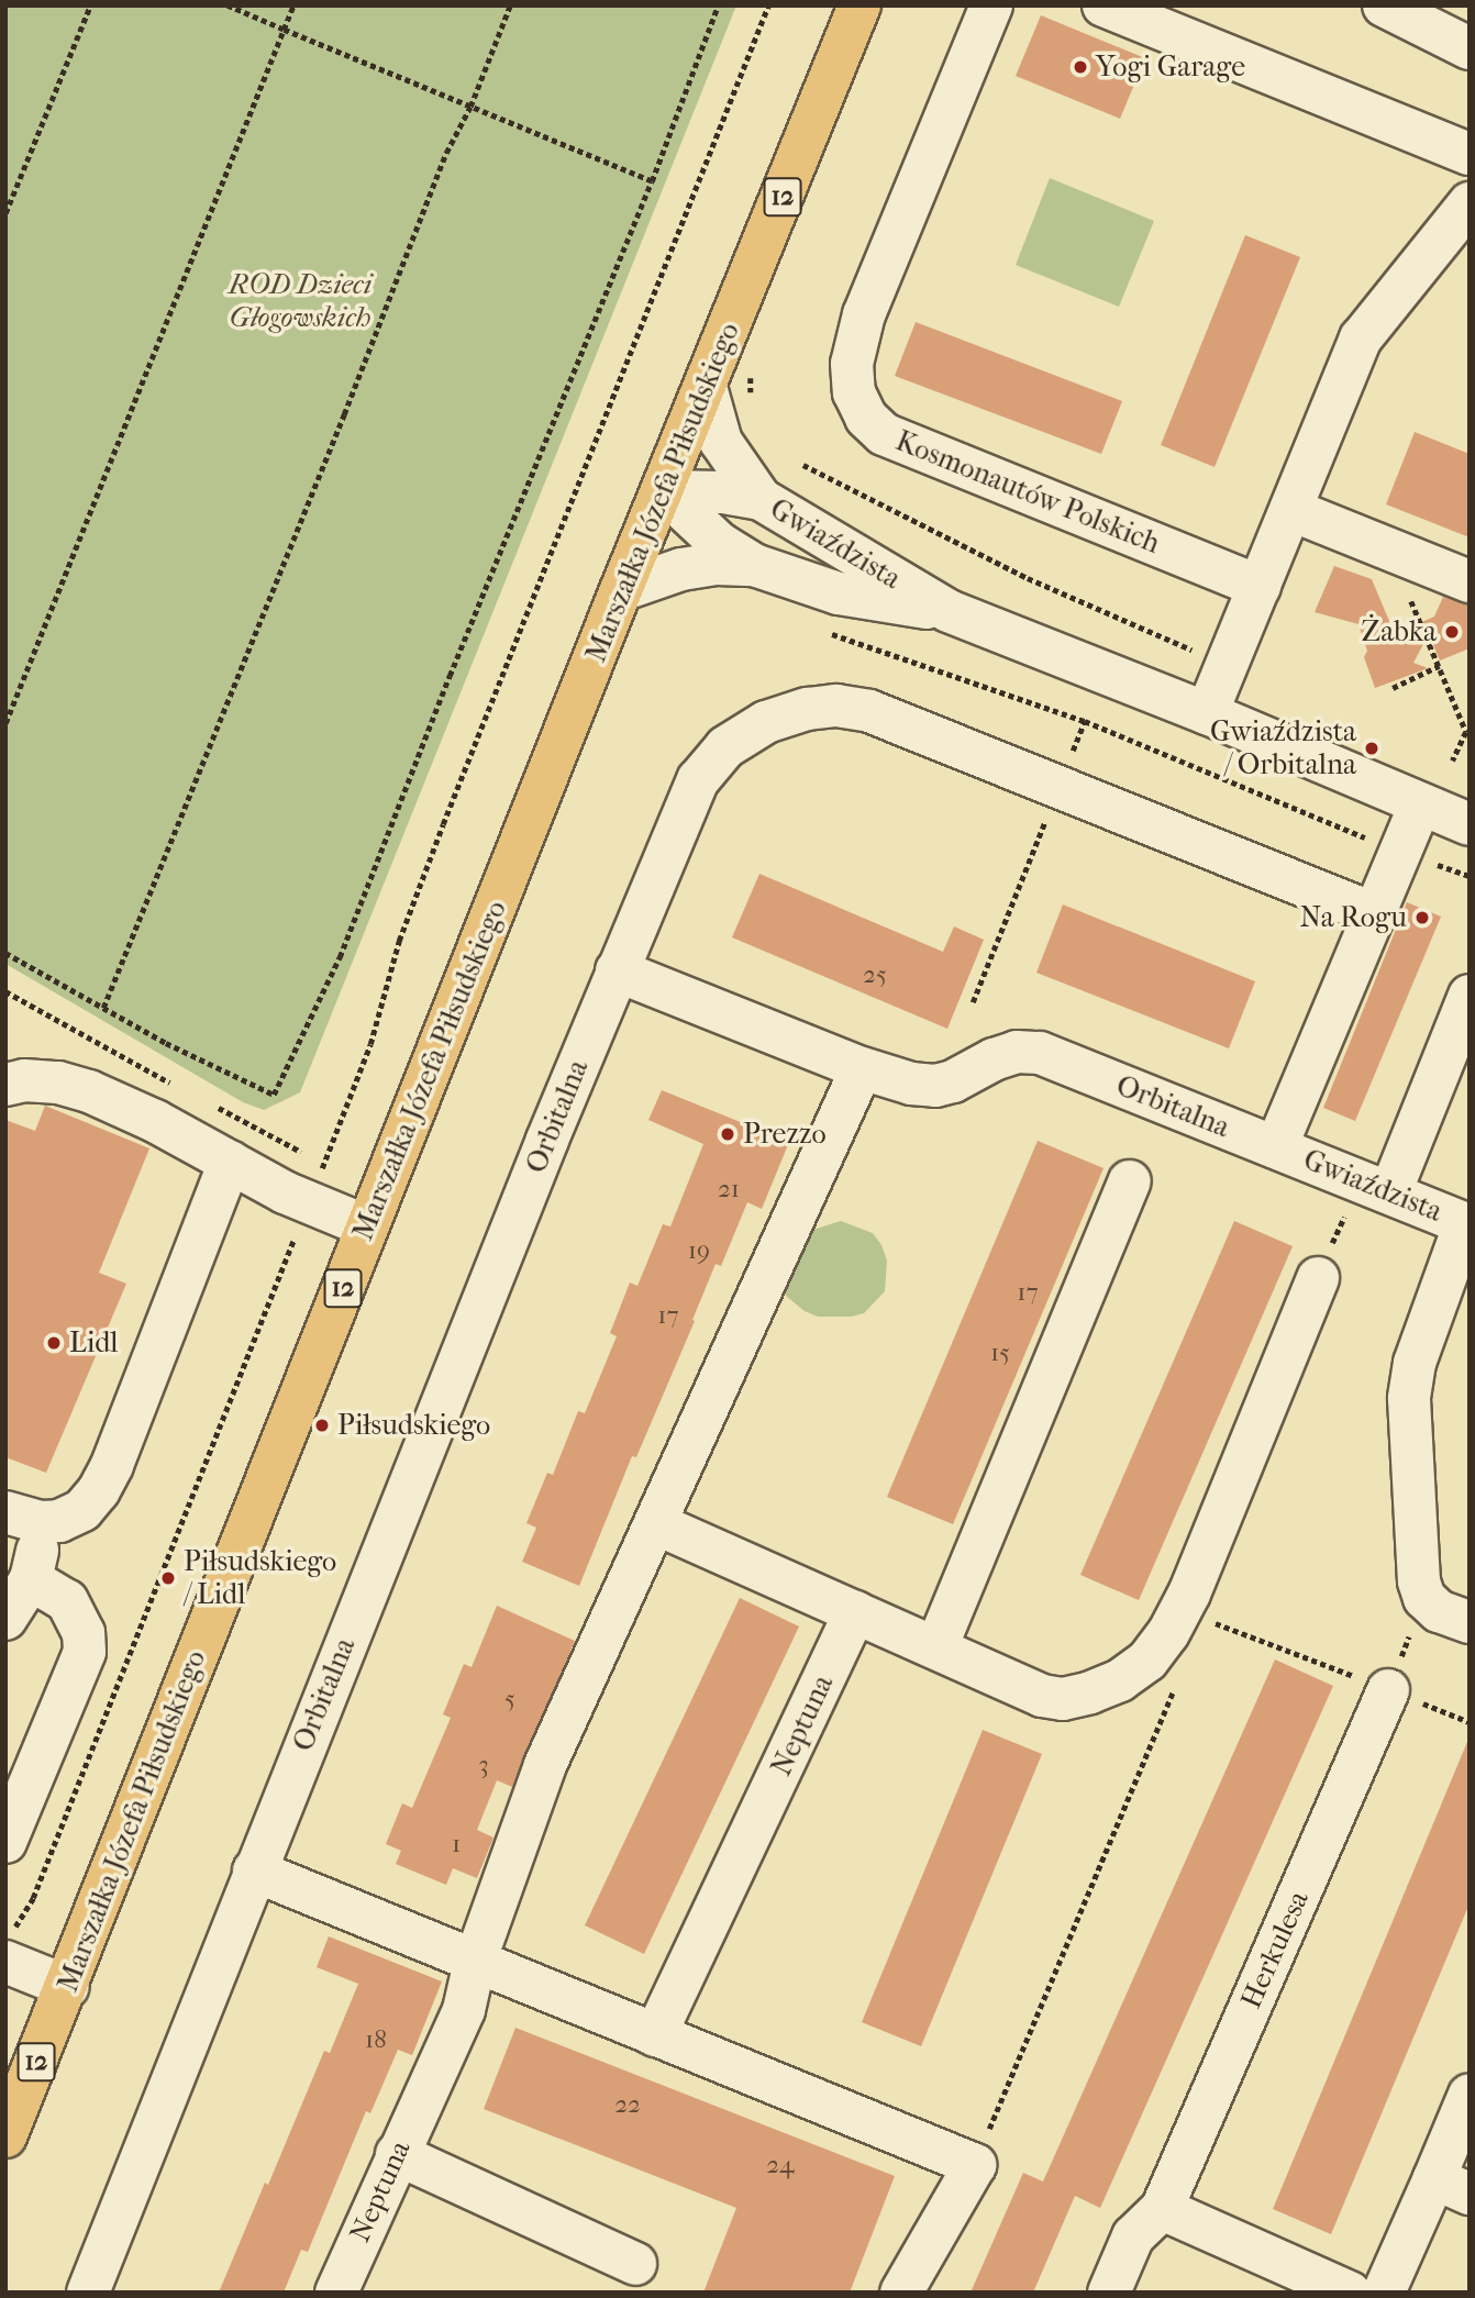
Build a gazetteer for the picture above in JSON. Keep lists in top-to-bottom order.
{
  "streets": {
    "main road": ["12", "Marszałka Józefa Piłsudskiego"],
    "street": [
      "Kosmonautów Polskich",
      "Gwiaździsta",
      "Orbitalna",
      "Neptuna",
      "Herkulesa"
    ]
  },
  "crossings": [
    ["Marszałka Józefa Piłsudskiego", "Gwiaździsta"],
    ["Gwiaździsta", "Orbitalna"],
    ["Orbitalna", "Neptuna"]
  ],
  "parks": ["ROD Dzieci Głogowskich"],
  "places": [
    "Yogi Garage",
    "Żabka",
    "Gwiaździsta / Orbitalna",
    "Na Rogu",
    "Prezzo",
    "Lidl",
    "Piłsudskiego",
    "Piłsudskiego / Lidl"
  ],
  "house_numbers": [
    "25",
    "21",
    "19",
    "17",
    "17",
    "15",
    "5",
    "3",
    "1",
    "18",
    "22",
    "24"
  ]
}
